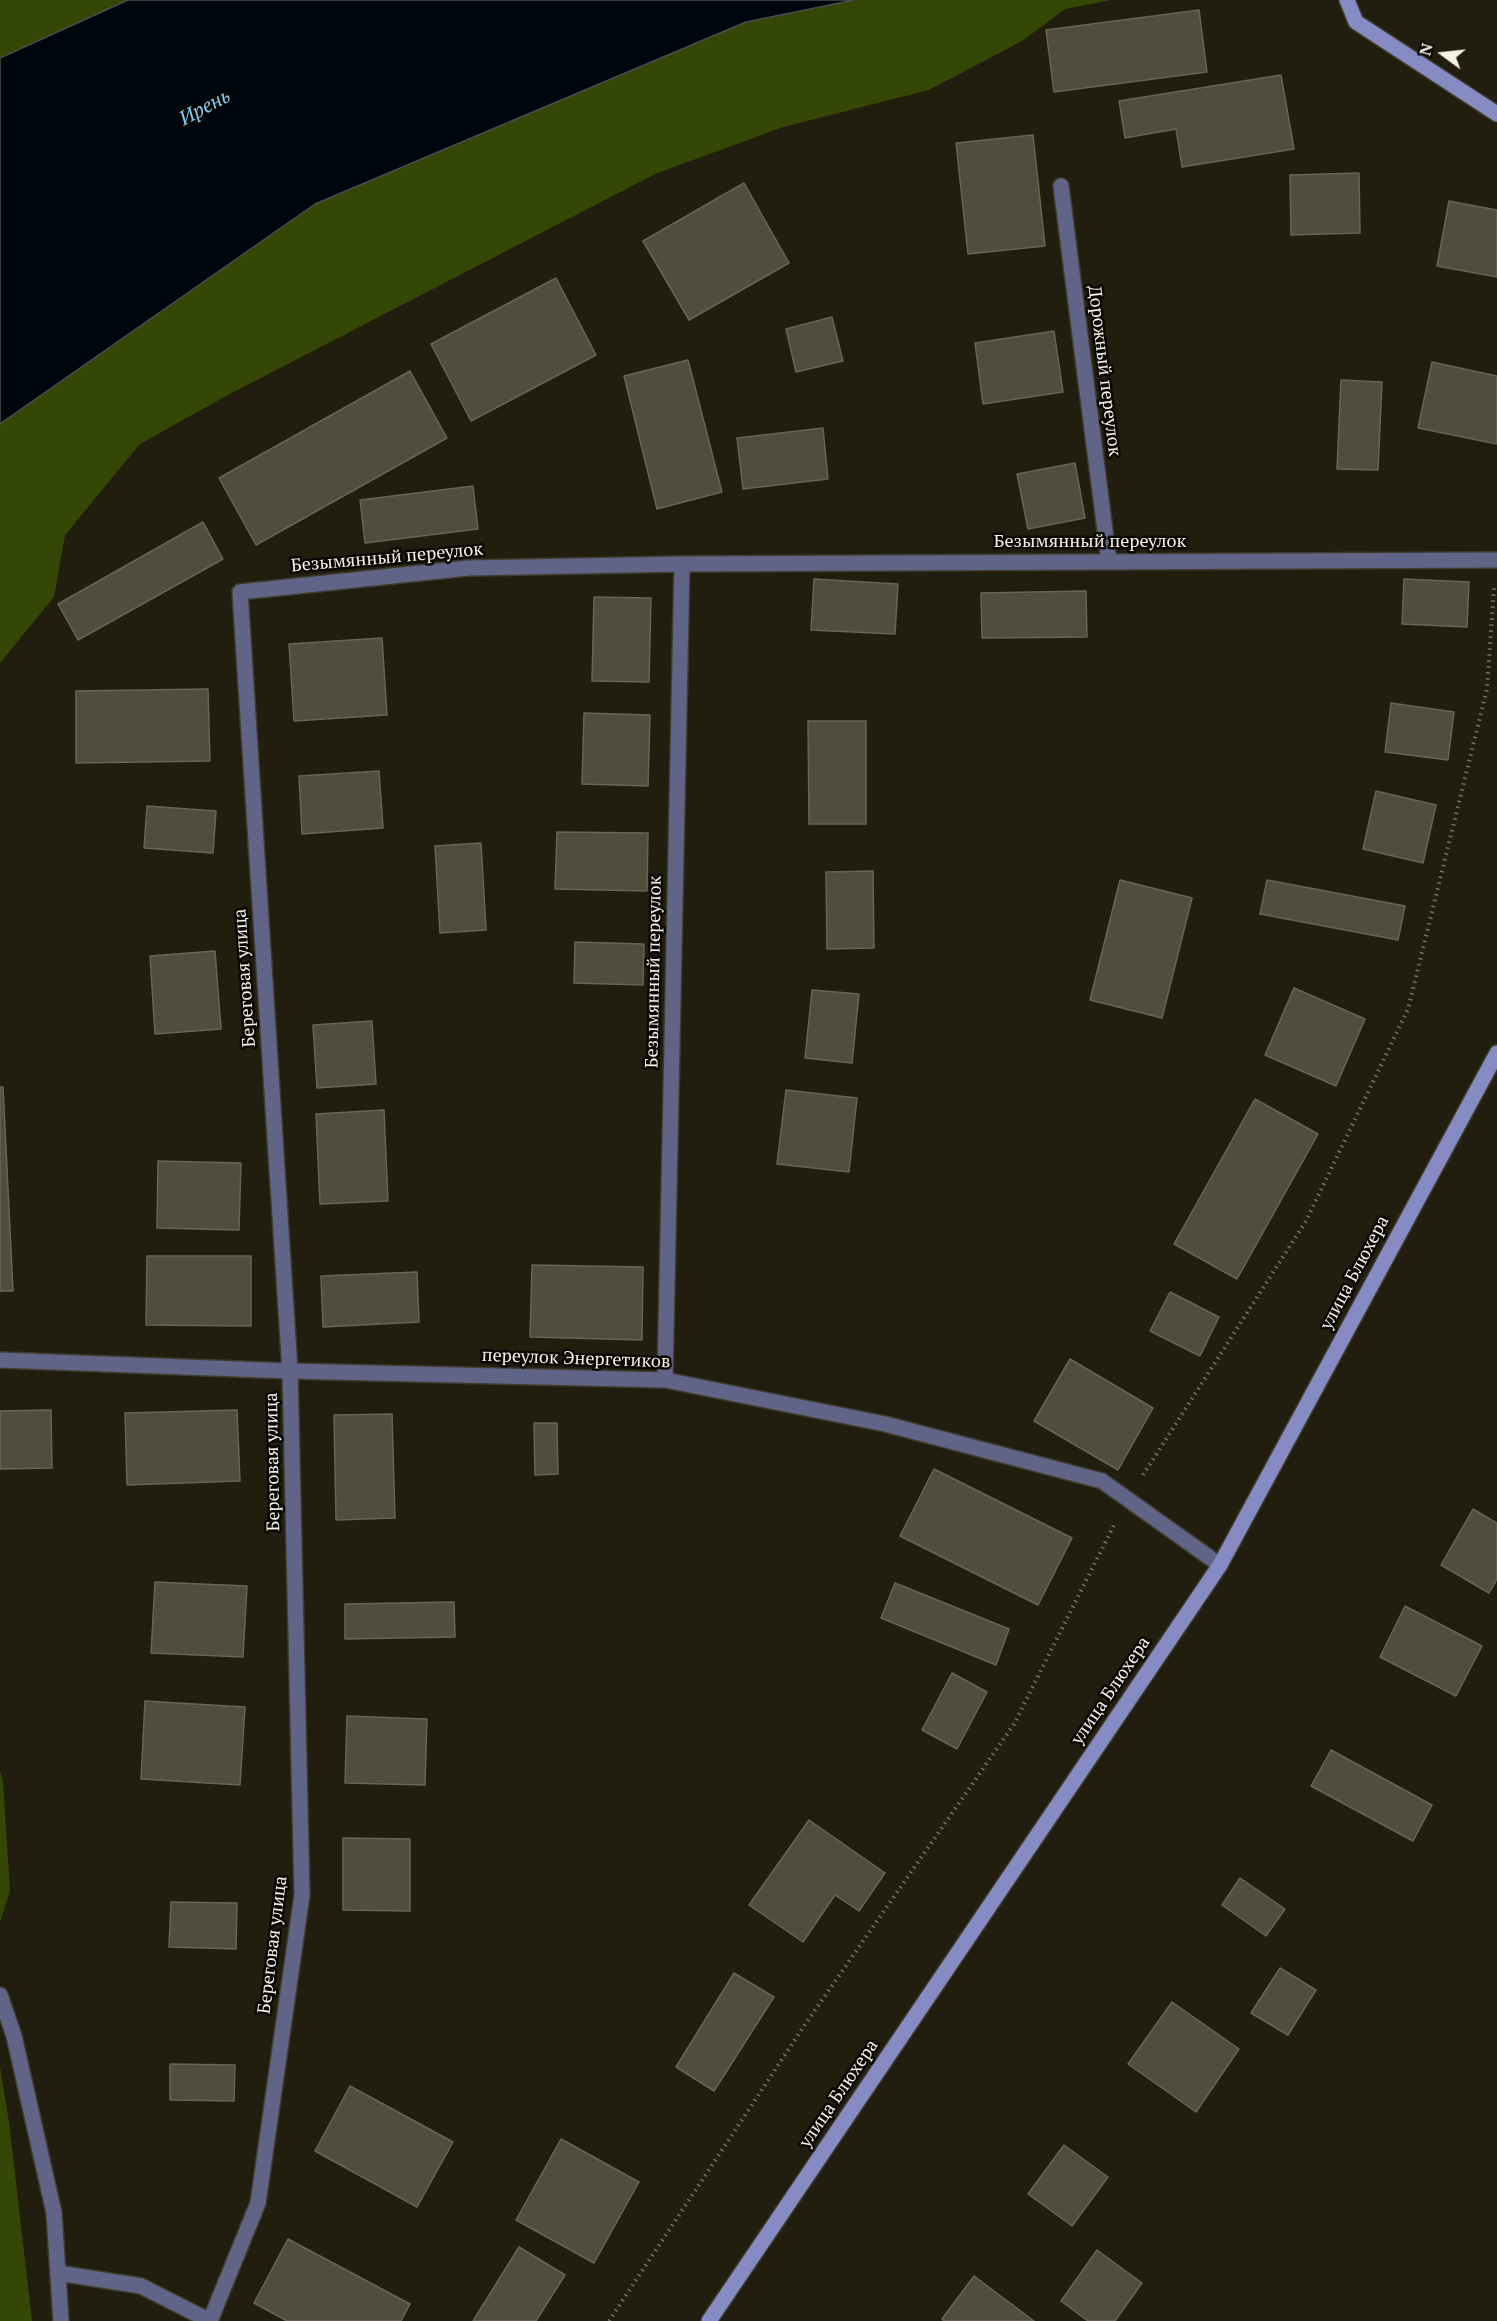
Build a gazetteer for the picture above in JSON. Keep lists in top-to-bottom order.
{
  "streets": {
    "street": [
      "Дорожный переулок",
      "Безымянный переулок",
      "Береговая улица",
      "улица Блюхера",
      "переулок Энергетиков"
    ]
  },
  "crossings": [
    ["Дорожный переулок", "Безымянный переулок"],
    ["Безымянный переулок", "Береговая улица"],
    ["Безымянный переулок", "переулок Энергетиков"],
    ["Береговая улица", "переулок Энергетиков"],
    ["улица Блюхера", "переулок Энергетиков"]
  ],
  "water": ["Ирень"],
  "north": "left"
}
